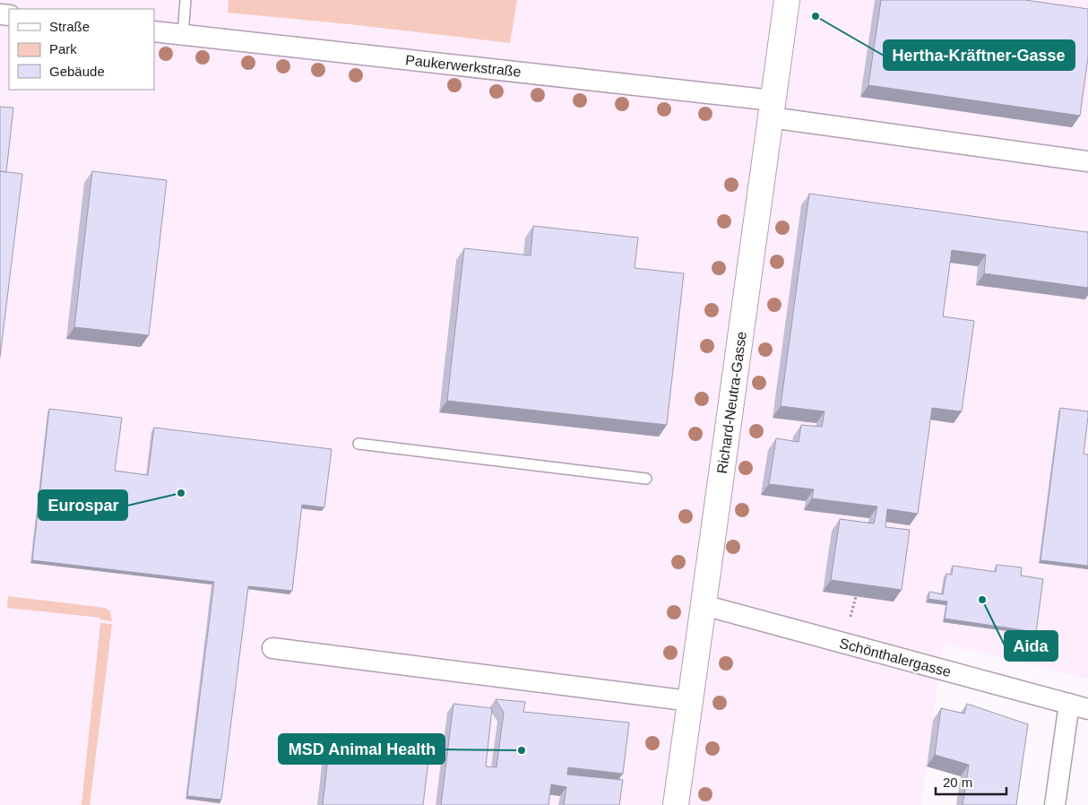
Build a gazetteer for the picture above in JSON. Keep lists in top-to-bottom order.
{
  "streets": {
    "street": ["Paukerwerkstraße", "Richard-Neutra-Gasse", "Schönthalergasse"]
  },
  "crossings": [
    ["Paukerwerkstraße", "Richard-Neutra-Gasse"],
    ["Richard-Neutra-Gasse", "Schönthalergasse"]
  ],
  "places": [
    "Hertha-Kräftner-Gasse",
    "Eurospar",
    "Aida",
    "MSD Animal Health"
  ],
  "legend": ["Straße", "Park", "Gebäude"],
  "scale_bar": "20 m"
}
